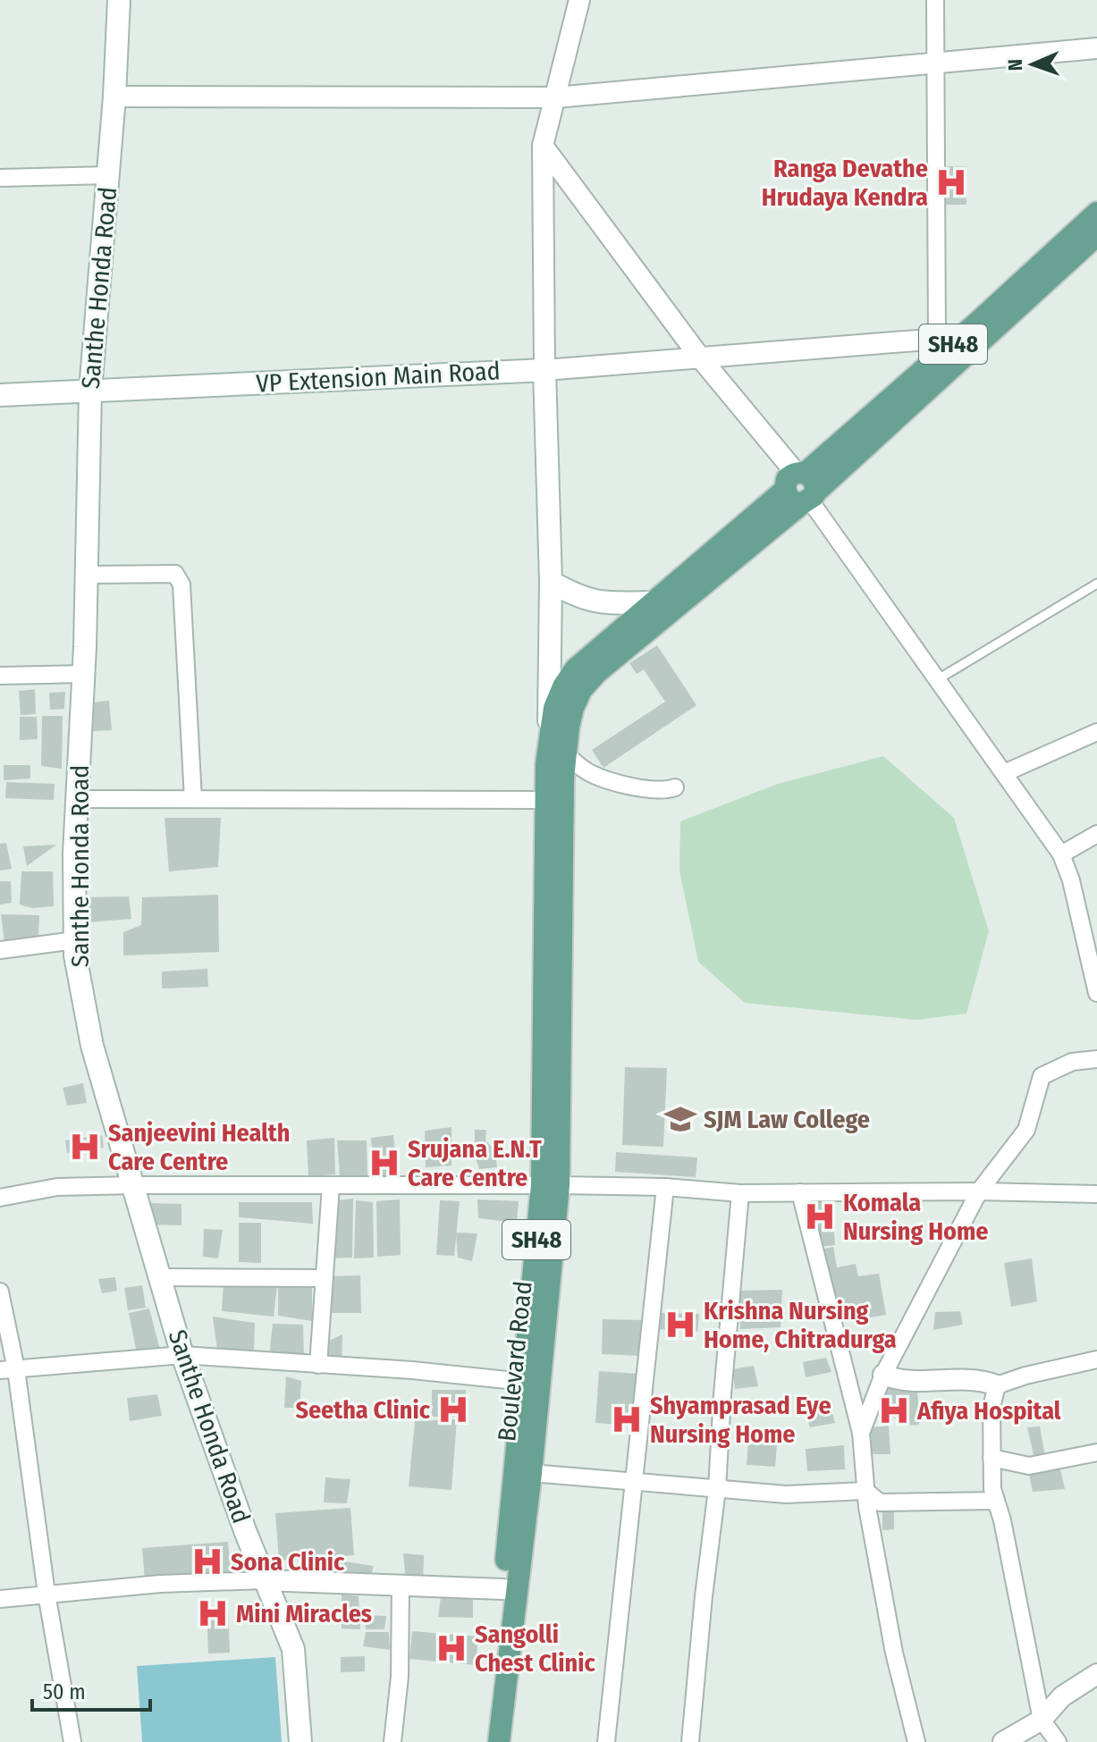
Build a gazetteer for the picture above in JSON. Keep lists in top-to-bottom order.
{
  "streets": {
    "main road": [
      "Santhe Honda Road",
      "SH48",
      "VP Extension Main Road",
      "Boulevard Road"
    ]
  },
  "crossings": [
    ["Santhe Honda Road", "VP Extension Main Road"],
    ["SH48", "Boulevard Road"]
  ],
  "places": {
    "hospital": [
      "Ranga Devathe Hrudaya Kendra",
      "Sanjeevini Health Care Centre",
      "Srujana E.N.T Care Centre",
      "Komala Nursing Home",
      "Krishna Nursing Home, Chitradurga",
      "Seetha Clinic",
      "Afiya Hospital",
      "Shyamprasad Eye Nursing Home",
      "Sona Clinic",
      "Mini Miracles",
      "Sangolli Chest Clinic"
    ],
    "school or university": ["SJM Law College"]
  },
  "scale_bar": "50 m",
  "north": "left"
}
